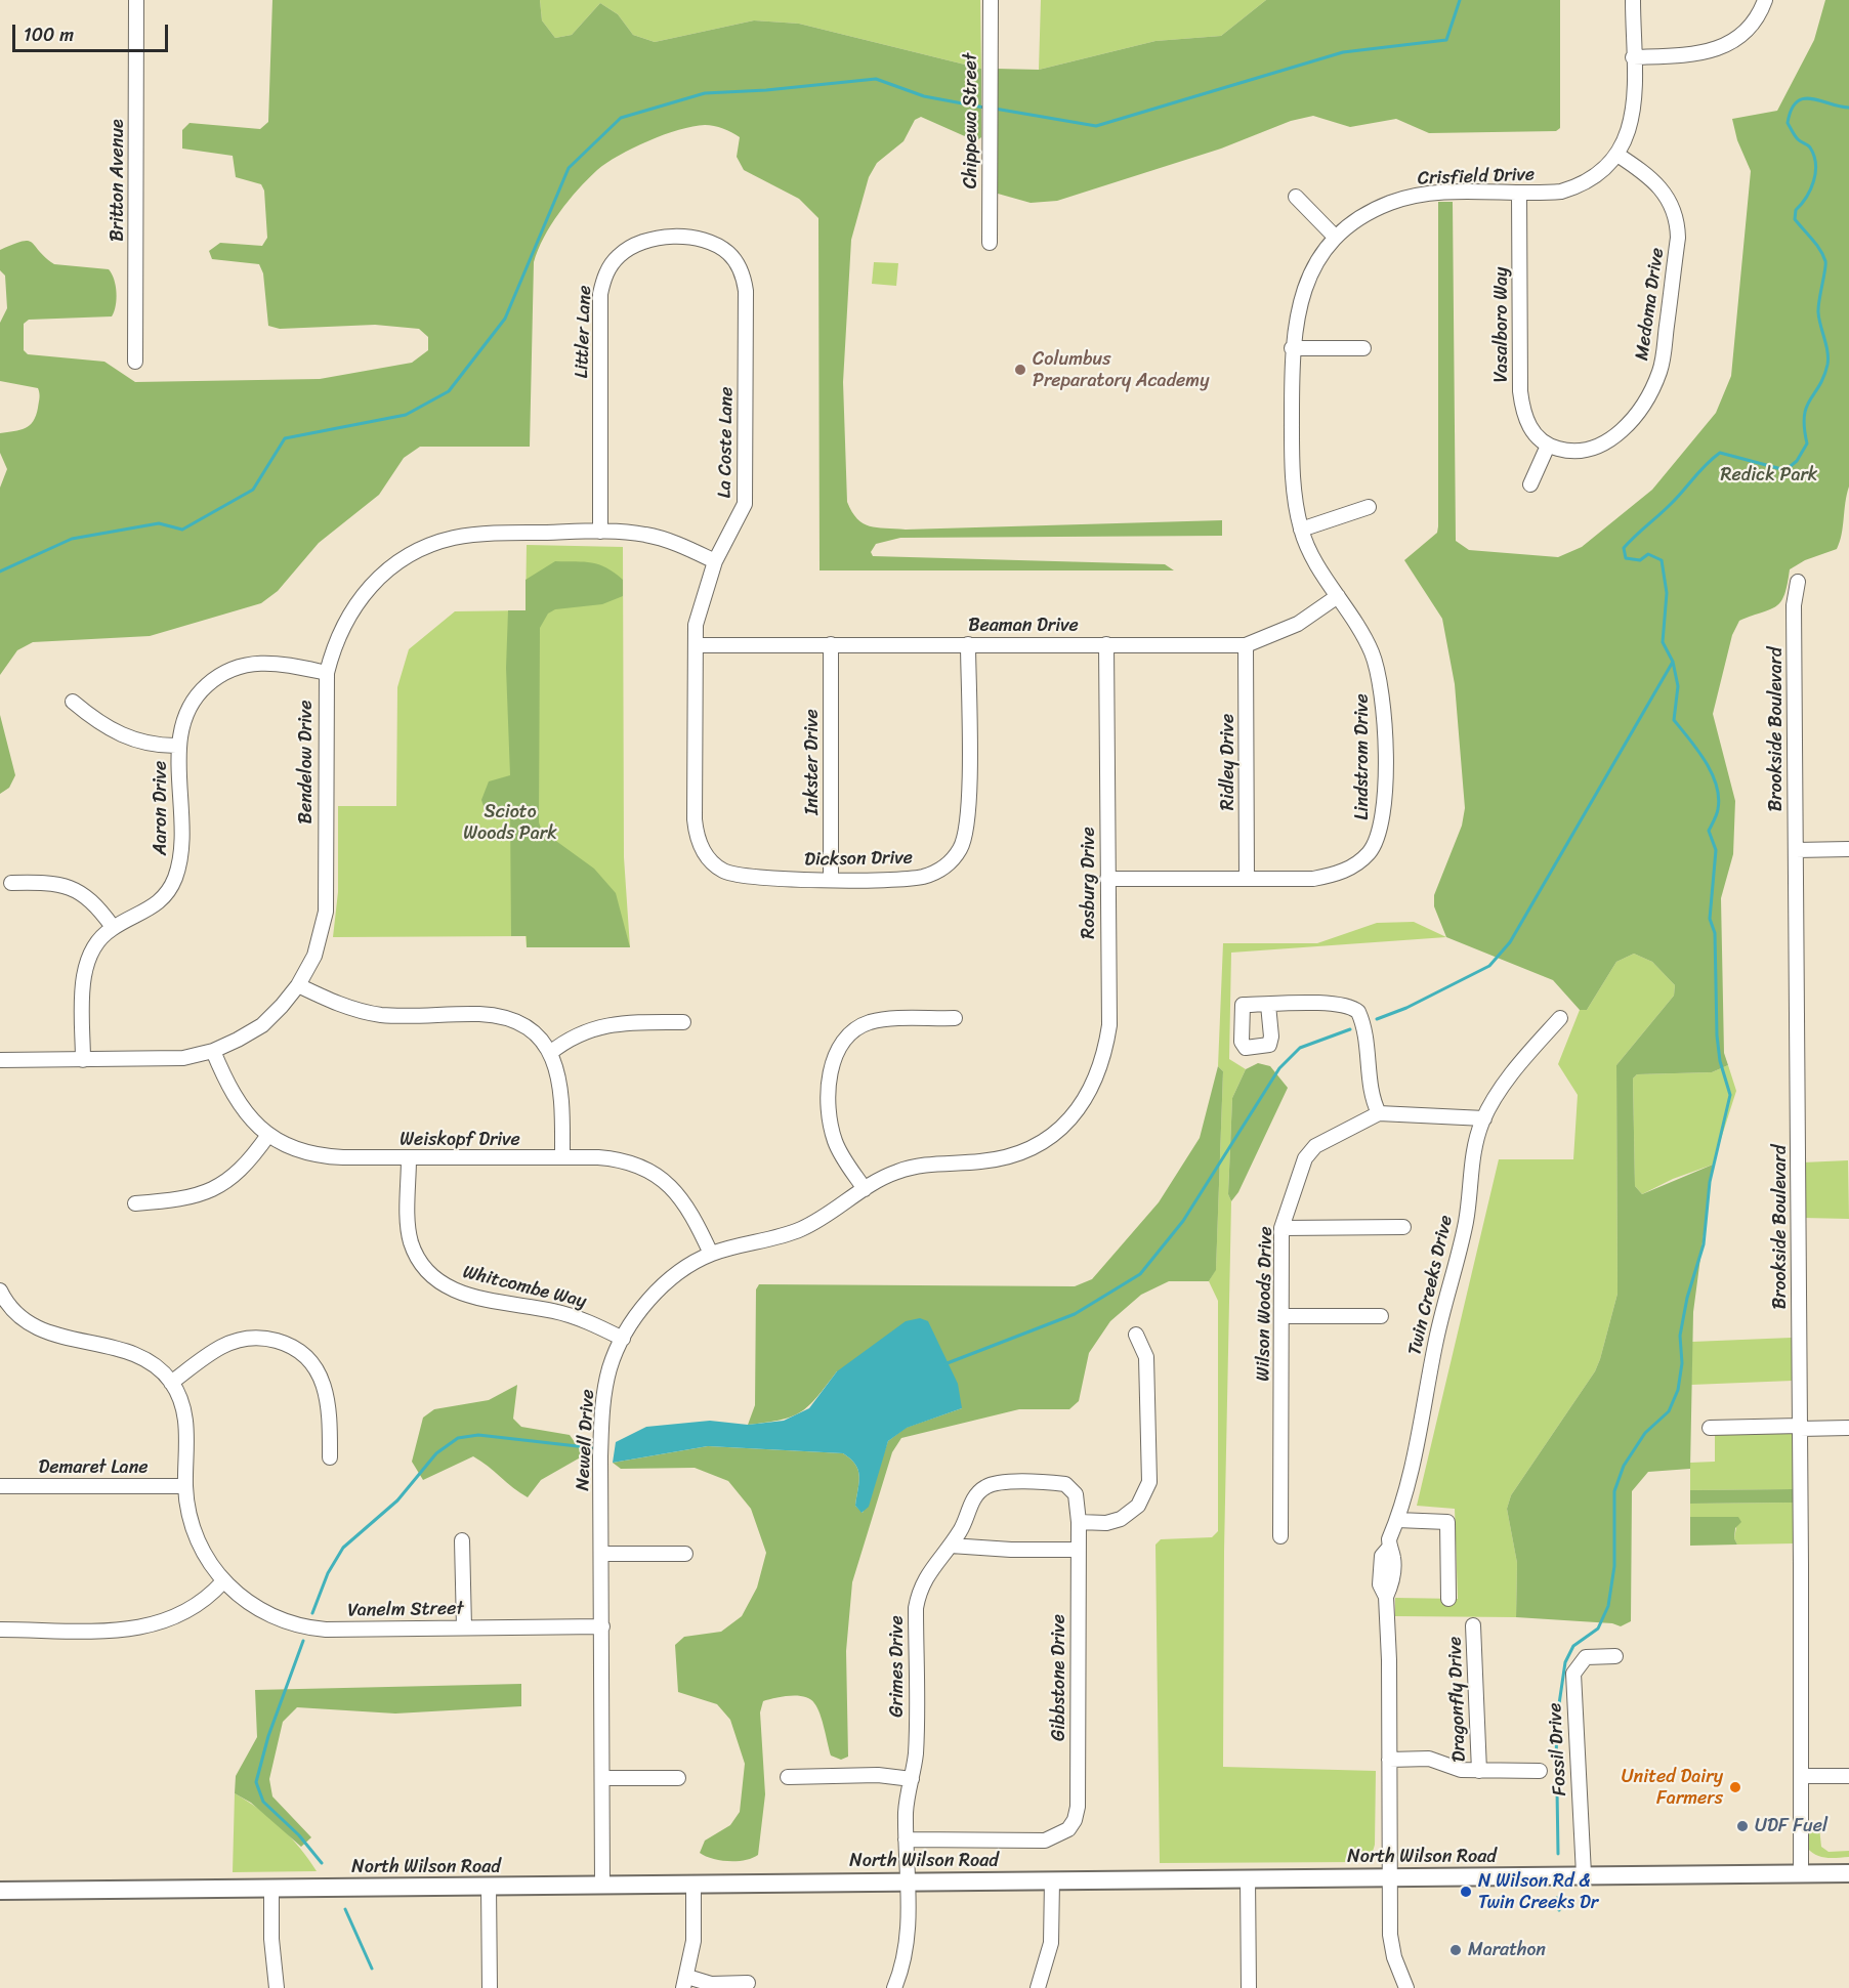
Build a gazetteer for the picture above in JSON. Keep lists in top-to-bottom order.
{
  "streets": {
    "main road": ["North Wilson Road"],
    "street": [
      "Chippewa Street",
      "Crisfield Drive",
      "Britton Avenue",
      "Medoma Drive",
      "Vasalboro Way",
      "Littler Lane",
      "La Coste Lane",
      "Beaman Drive",
      "Brookside Boulevard",
      "Lindstrom Drive",
      "Bendelow Drive",
      "Inkster Drive",
      "Ridley Drive",
      "Aaron Drive",
      "Dickson Drive",
      "Rosburg Drive",
      "Weiskopf Drive",
      "Twin Creeks Drive",
      "Whitcombe Way",
      "Wilson Woods Drive",
      "Newell Drive",
      "Demaret Lane",
      "Vanelm Street",
      "Grimes Drive",
      "Gibbstone Drive",
      "Dragonfly Drive",
      "Fossil Drive"
    ]
  },
  "crossings": [
    ["Crisfield Drive", "Medoma Drive"],
    ["Crisfield Drive", "Vasalboro Way"],
    ["Crisfield Drive", "Lindstrom Drive"],
    ["Medoma Drive", "Vasalboro Way"],
    ["Littler Lane", "La Coste Lane"],
    ["Littler Lane", "Bendelow Drive"],
    ["La Coste Lane", "Beaman Drive"],
    ["La Coste Lane", "Bendelow Drive"],
    ["La Coste Lane", "Dickson Drive"],
    ["Beaman Drive", "Lindstrom Drive"],
    ["Beaman Drive", "Inkster Drive"],
    ["Beaman Drive", "Ridley Drive"],
    ["Beaman Drive", "Dickson Drive"],
    ["Beaman Drive", "Rosburg Drive"],
    ["Brookside Boulevard", "North Wilson Road"],
    ["Lindstrom Drive", "Ridley Drive"],
    ["Lindstrom Drive", "Rosburg Drive"],
    ["Bendelow Drive", "Aaron Drive"],
    ["Bendelow Drive", "Weiskopf Drive"],
    ["Inkster Drive", "Dickson Drive"],
    ["Rosburg Drive", "Newell Drive"],
    ["Weiskopf Drive", "Whitcombe Way"],
    ["Weiskopf Drive", "Newell Drive"],
    ["Twin Creeks Drive", "North Wilson Road"],
    ["Whitcombe Way", "Newell Drive"],
    ["Newell Drive", "Vanelm Street"],
    ["Newell Drive", "North Wilson Road"],
    ["Demaret Lane", "Vanelm Street"],
    ["Grimes Drive", "Gibbstone Drive"],
    ["Grimes Drive", "North Wilson Road"],
    ["Fossil Drive", "North Wilson Road"]
  ],
  "parks": ["Redick Park", "Scioto Woods Park"],
  "places": [
    "Columbus Preparatory Academy",
    "United Dairy Farmers",
    "UDF Fuel",
    "N Wilson Rd & Twin Creeks Dr",
    "Marathon"
  ],
  "scale_bar": "100 m"
}
